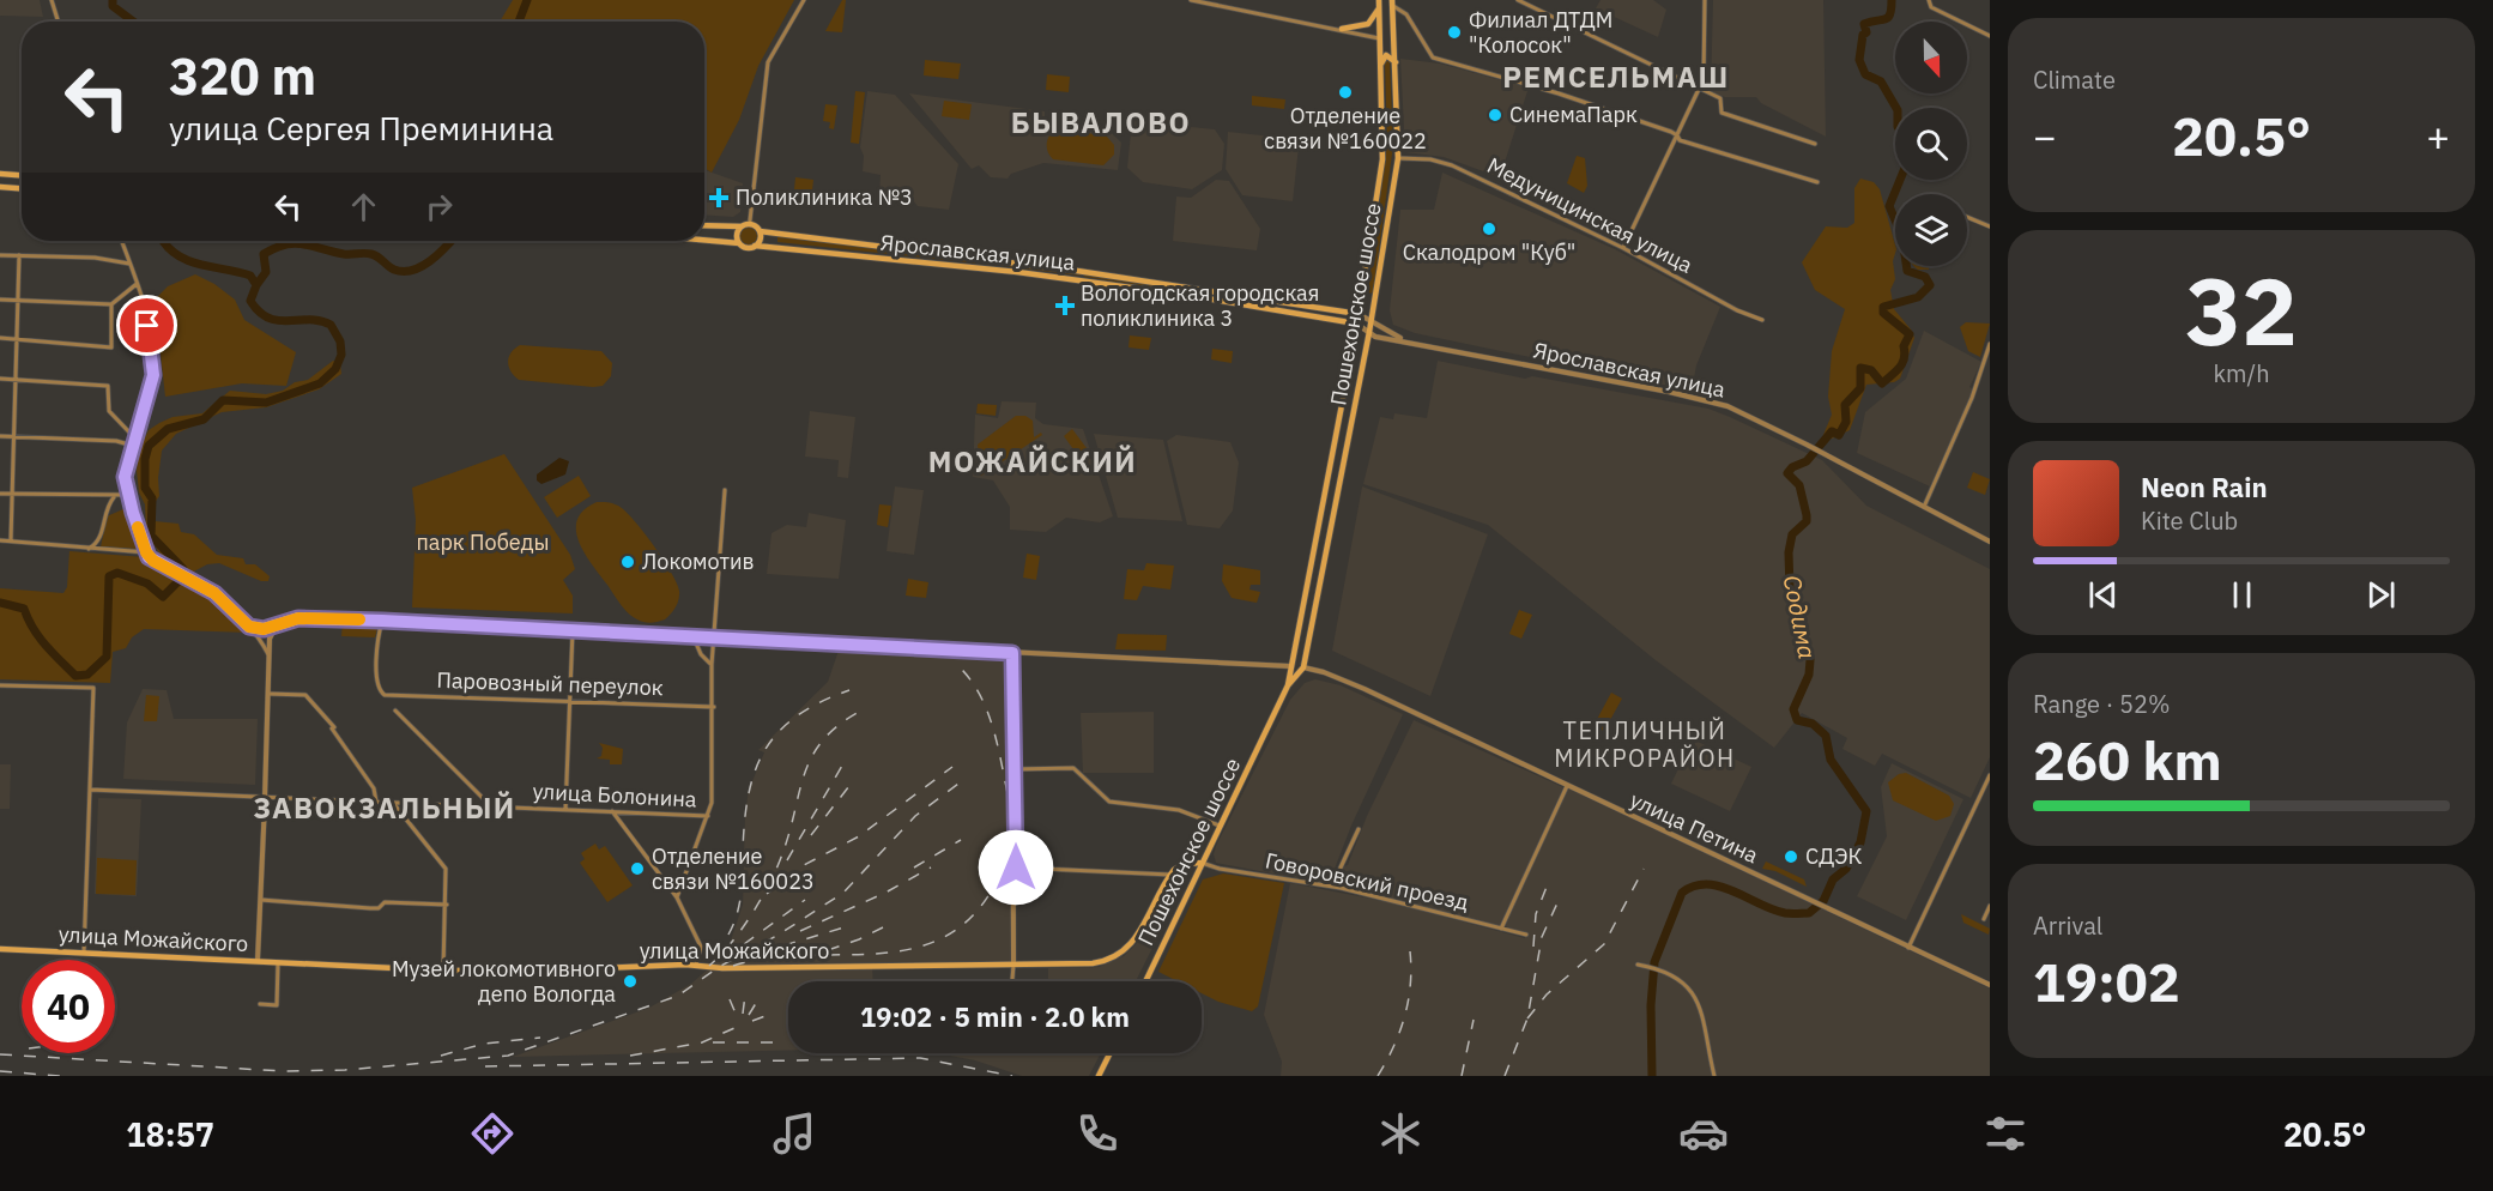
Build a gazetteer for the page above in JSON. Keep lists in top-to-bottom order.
{
  "streets": {
    "main road": ["Ярославская улица", "Пошехонское шоссе", "улица Можайского"],
    "street": [
      "Медуницинская улица",
      "Паровозный переулок",
      "улица Болонина",
      "улица Петина",
      "Говоровский проезд"
    ]
  },
  "crossings": [
    ["Медуницинская улица", "Пошехонское шоссе"],
    ["Ярославская улица", "Пошехонское шоссе"],
    ["Пошехонское шоссе", "улица Петина"],
    ["Пошехонское шоссе", "Говоровский проезд"]
  ],
  "districts": [
    "РЕМСЕЛЬМАШ",
    "БЫВАЛОВО",
    "МОЖАЙСКИЙ",
    "ТЕПЛИЧНЫЙ МИКРОРАЙОН",
    "ЗАВОКЗАЛЬНЫЙ"
  ],
  "water": ["Содима"],
  "parks": ["парк Победы"],
  "places": {
    "other": [
      "Филиал ДТДМ \"Колосок\"",
      "Отделение связи №160022",
      "СинемаПарк",
      "Скалодром \"Куб\"",
      "Локомотив",
      "СДЭК",
      "Отделение связи №160023",
      "Музей локомотивного депо Вологда"
    ],
    "health": ["Поликлиника №3", "Вологодская городская поликлиника 3"]
  },
  "north": "bottom",
  "page": {
    "tile": [
      "Climate",
      ["32", "km/h"],
      ["Range · 52%", "260 km"],
      ["Arrival", "19:02"]
    ],
    "turn": ["320 m", "улица Сергея Преминина"],
    "heat": ["−", "20.5°", "+"],
    "song": ["Neon Rain", "Kite Club"],
    "limit": "40",
    "trip": "19:02 · 5 min · 2.0 km",
    "tabs": ["18:57", "20.5°"]
  }
}
